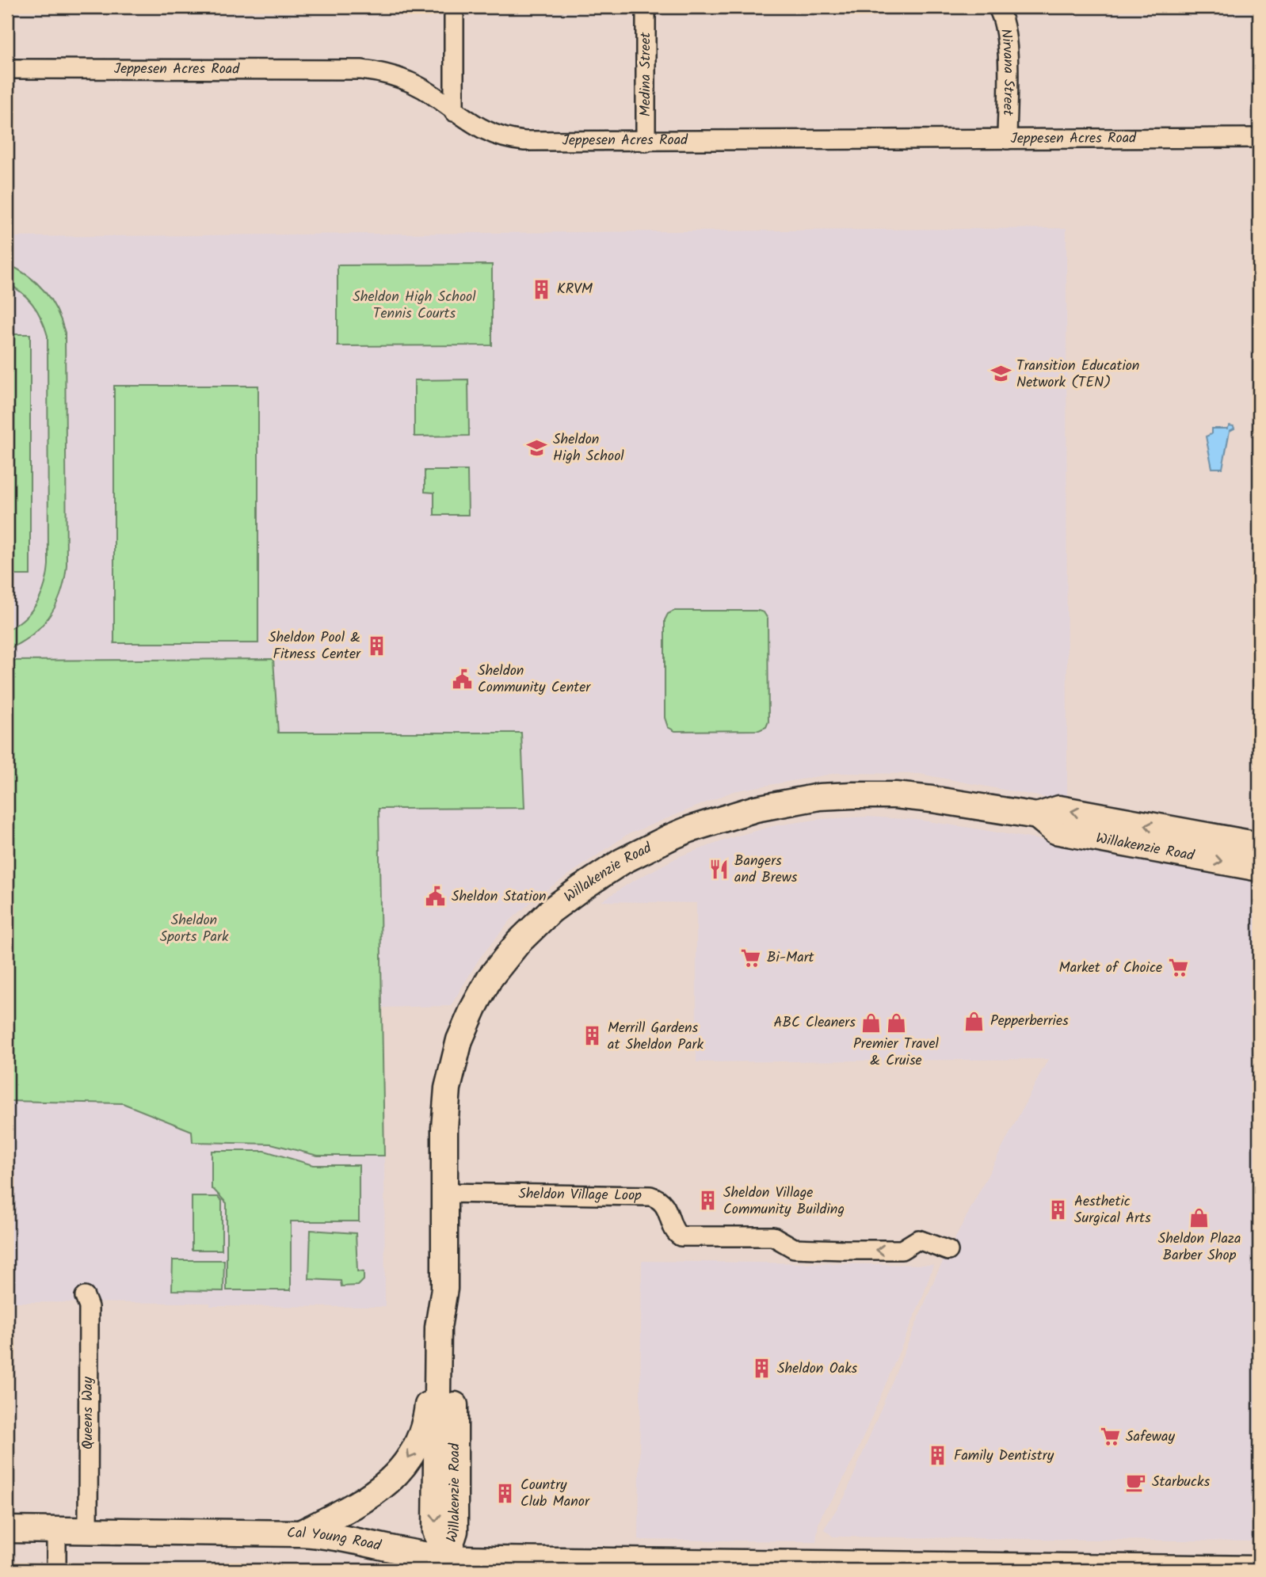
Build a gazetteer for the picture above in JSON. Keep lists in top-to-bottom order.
{
  "streets": {
    "street": [
      "Jeppesen Acres Road",
      "Nirvana Street",
      "Medina Street",
      "Willakenzie Road",
      "Sheldon Village Loop",
      "Queens Way",
      "Cal Young Road"
    ]
  },
  "crossings": [
    ["Jeppesen Acres Road", "Nirvana Street"],
    ["Jeppesen Acres Road", "Medina Street"],
    ["Willakenzie Road", "Sheldon Village Loop"],
    ["Willakenzie Road", "Cal Young Road"],
    ["Queens Way", "Cal Young Road"]
  ],
  "one_way": ["Sheldon Village Loop"],
  "parks": ["Sheldon High School Tennis Courts", "Sheldon Sports Park"],
  "places": {
    "building": [
      "KRVM",
      "Sheldon Pool & Fitness Center",
      "Merrill Gardens at Sheldon Park",
      "Sheldon Village Community Building",
      "Aesthetic Surgical Arts",
      "Sheldon Oaks",
      "Family Dentistry",
      "Country Club Manor"
    ],
    "school or university": ["Transition Education Network (TEN)", "Sheldon High School"],
    "public building": ["Sheldon Community Center", "Sheldon Station"],
    "restaurant": ["Bangers and Brews"],
    "supermarket": ["Bi-Mart", "Market of Choice", "Safeway"],
    "shop": [
      "Pepperberries",
      "ABC Cleaners",
      "Premier Travel & Cruise",
      "Sheldon Plaza Barber Shop"
    ],
    "cafe": ["Starbucks"]
  }
}
